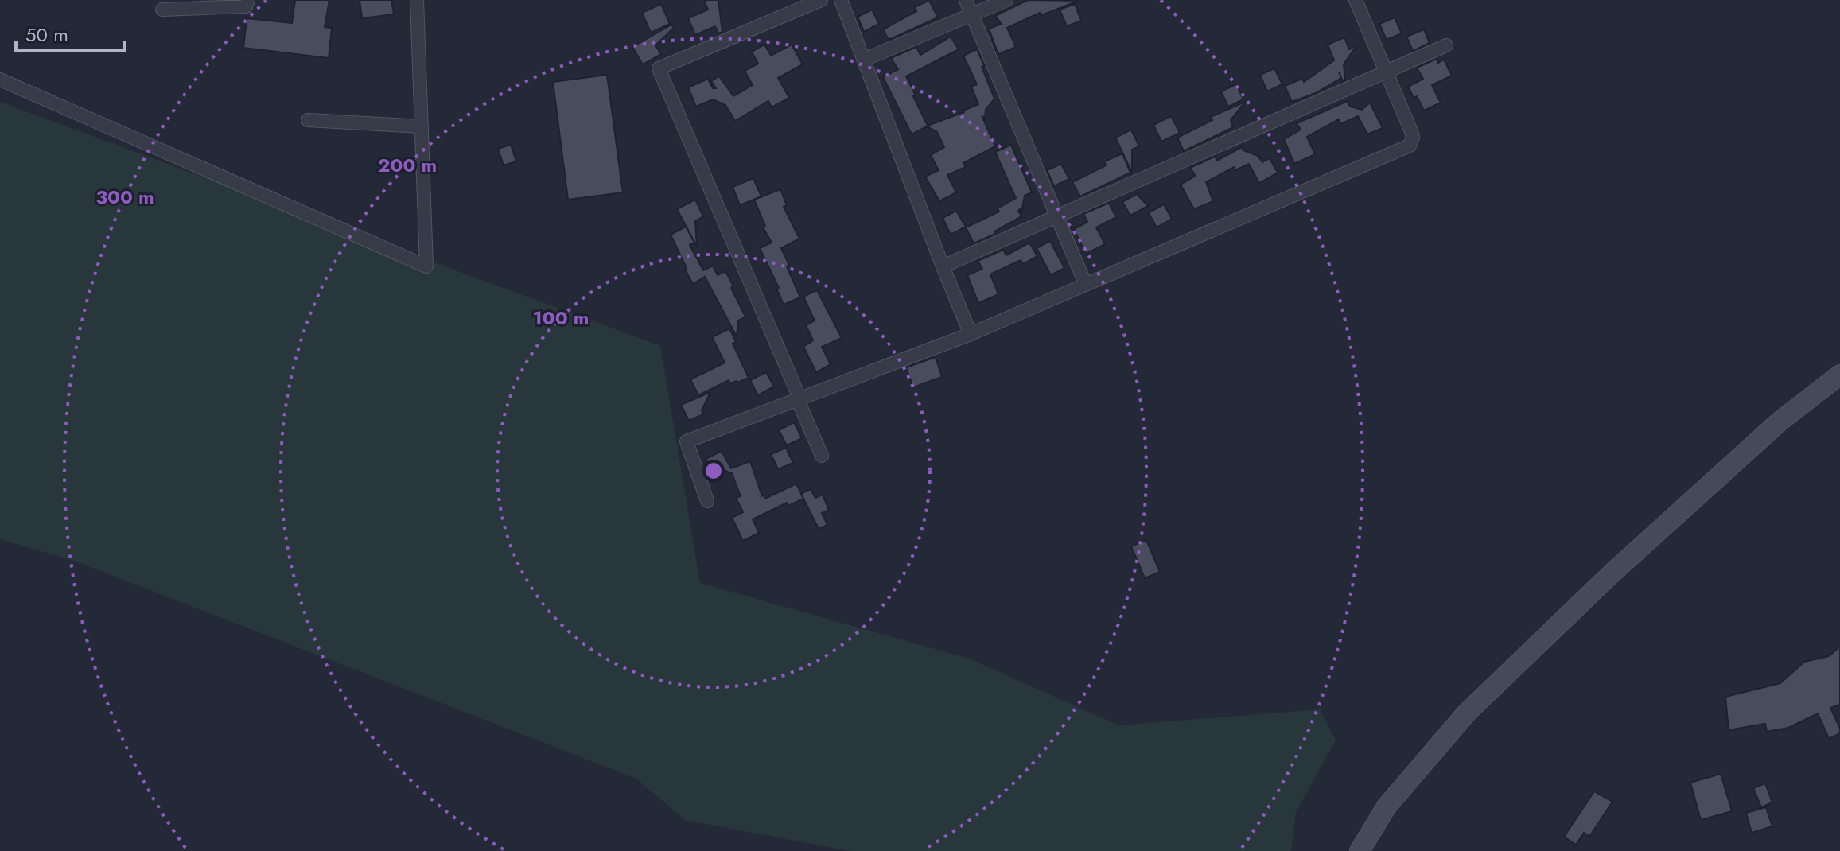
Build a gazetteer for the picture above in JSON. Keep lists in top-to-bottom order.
{
  "scale_bar": "50 m",
  "rings": ["200 m", "300 m", "100 m"]
}
